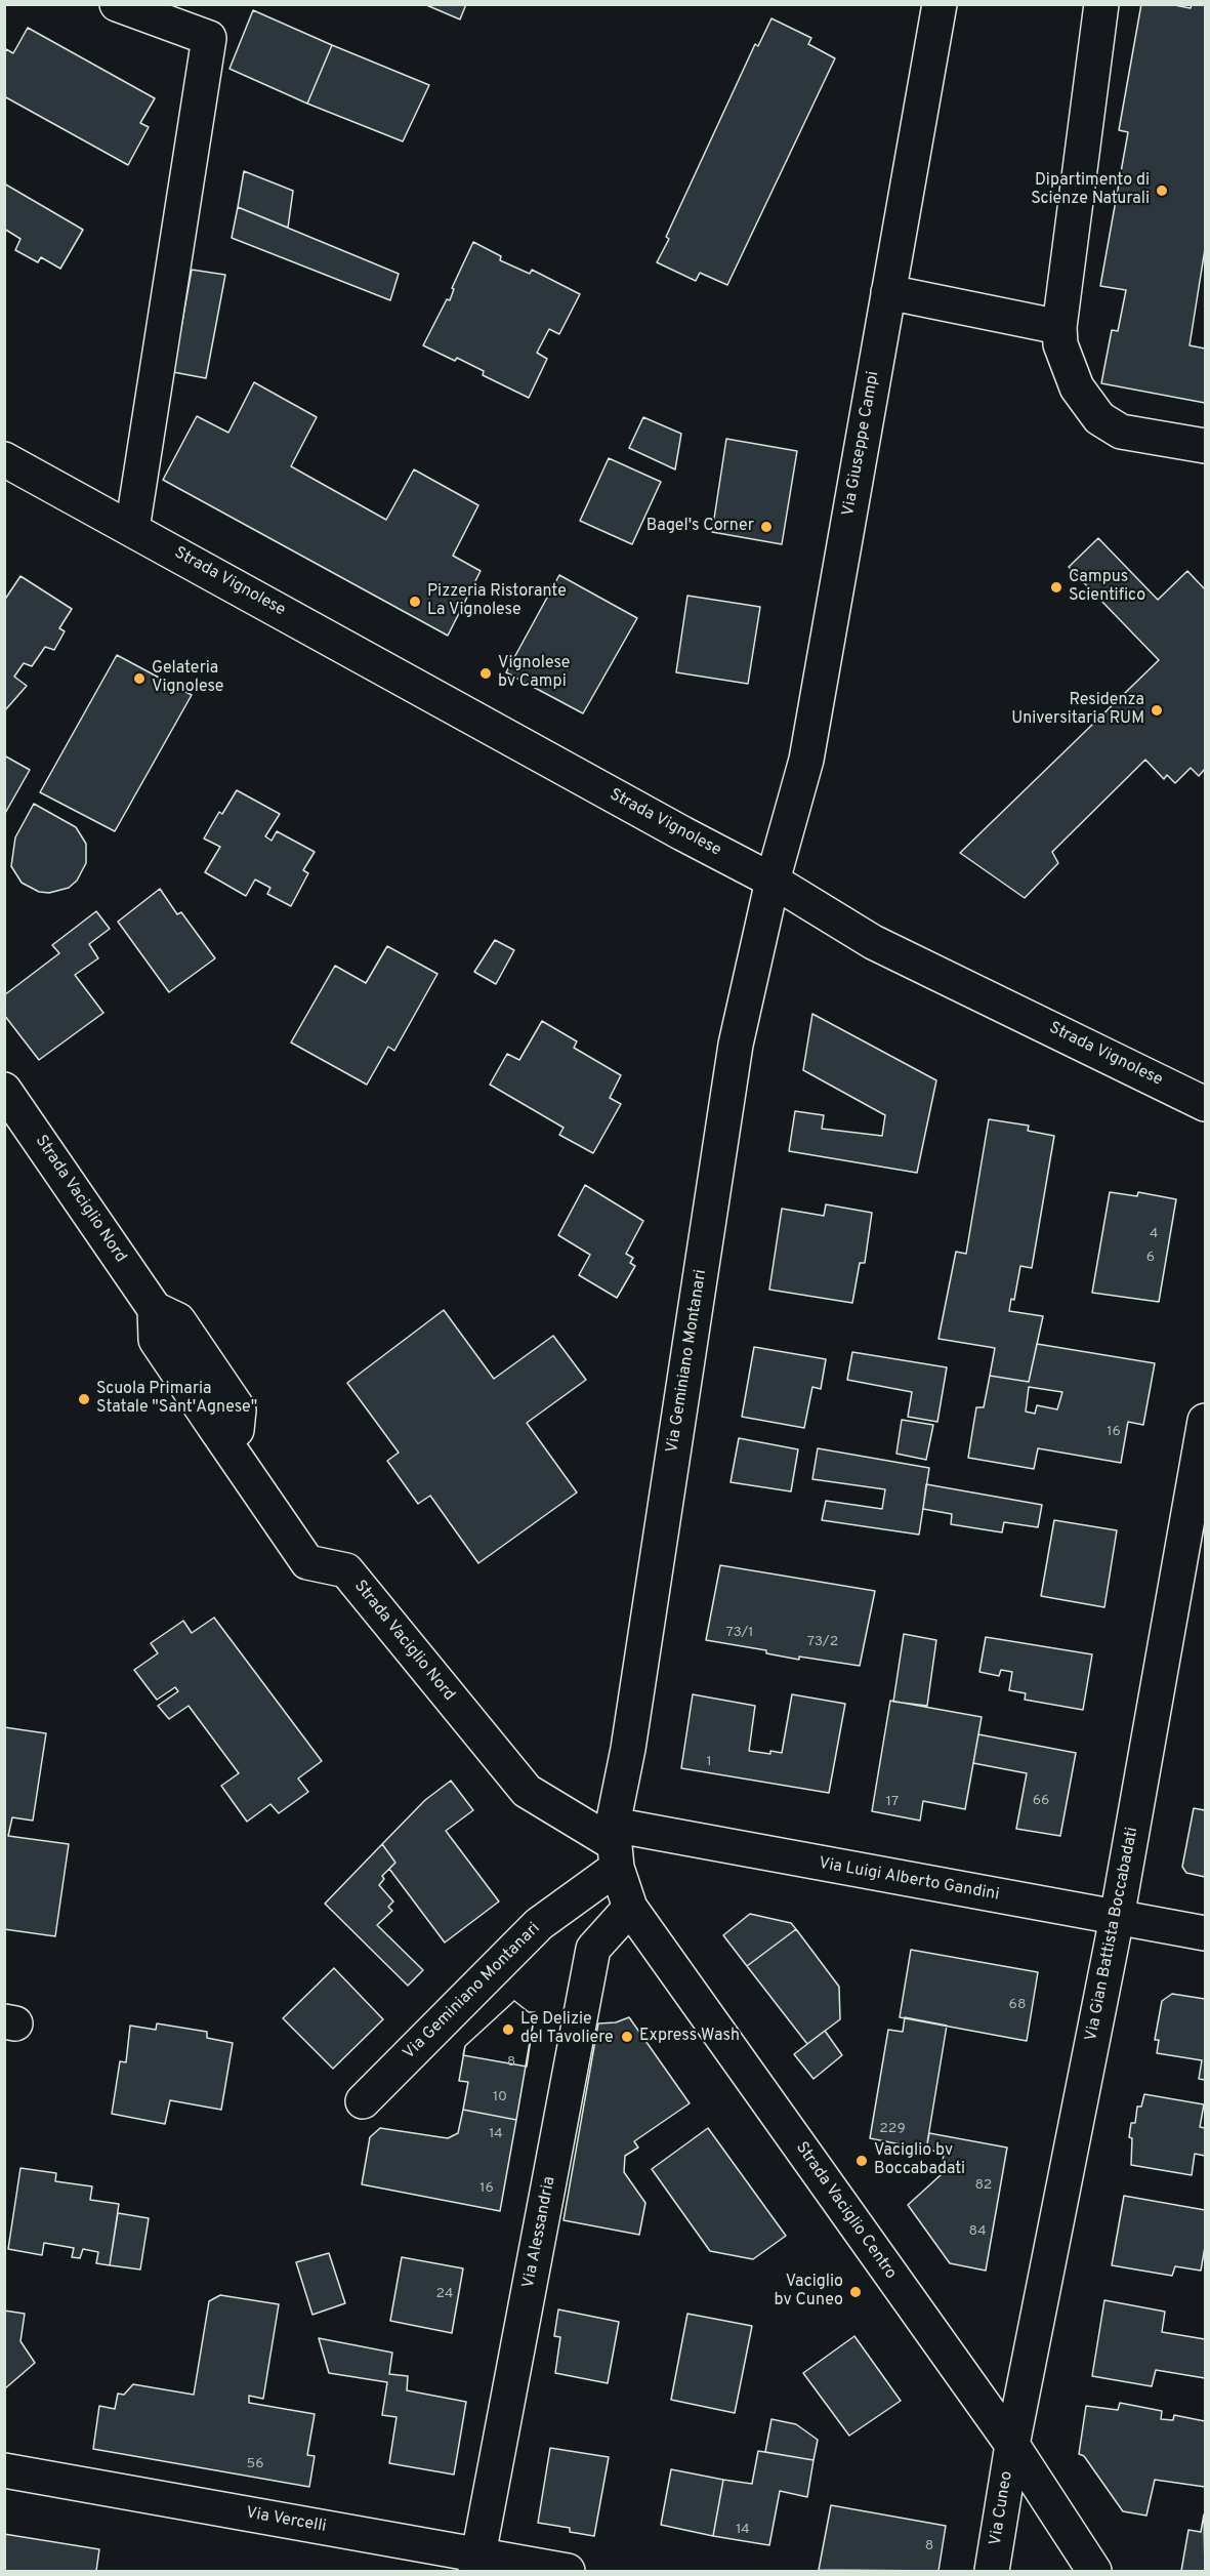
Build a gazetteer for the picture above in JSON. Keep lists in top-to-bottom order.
{
  "streets": {
    "street": [
      "Via Giuseppe Campi",
      "Strada Vignolese",
      "Strada Vaciglio Nord",
      "Via Geminiano Montanari",
      "Via Luigi Alberto Gandini",
      "Via Gian Battista Boccabadati",
      "Strada Vaciglio Centro",
      "Via Alessandria",
      "Via Cuneo",
      "Via Vercelli"
    ]
  },
  "crossings": [
    ["Via Giuseppe Campi", "Strada Vignolese"],
    ["Via Giuseppe Campi", "Via Geminiano Montanari"],
    ["Strada Vignolese", "Via Geminiano Montanari"],
    ["Strada Vaciglio Nord", "Via Geminiano Montanari"],
    ["Strada Vaciglio Nord", "Via Luigi Alberto Gandini"],
    ["Strada Vaciglio Nord", "Strada Vaciglio Centro"],
    ["Via Geminiano Montanari", "Via Luigi Alberto Gandini"],
    ["Via Geminiano Montanari", "Strada Vaciglio Centro"],
    ["Via Luigi Alberto Gandini", "Via Gian Battista Boccabadati"],
    ["Via Luigi Alberto Gandini", "Strada Vaciglio Centro"],
    ["Via Gian Battista Boccabadati", "Strada Vaciglio Centro"],
    ["Via Gian Battista Boccabadati", "Via Cuneo"],
    ["Strada Vaciglio Centro", "Via Alessandria"],
    ["Strada Vaciglio Centro", "Via Cuneo"],
    ["Via Alessandria", "Via Vercelli"]
  ],
  "places": [
    "Dipartimento di Scienze Naturali",
    "Bagel's Corner",
    "Campus Scientifico",
    "Pizzeria Ristorante La Vignolese",
    "Vignolese bv Campi",
    "Gelateria Vignolese",
    "Residenza Universitaria RUM",
    "Scuola Primaria Statale \"Sant'Agnese\"",
    "Le Delizie del Tavoliere",
    "Express Wash",
    "Vaciglio bv Boccabadati",
    "Vaciglio bv Cuneo"
  ],
  "house_numbers": [
    "4",
    "6",
    "16",
    "73/1",
    "73/2",
    "1",
    "66",
    "17",
    "68",
    "8",
    "10",
    "229",
    "14",
    "82",
    "16",
    "84",
    "24",
    "56",
    "14",
    "8"
  ]
}
